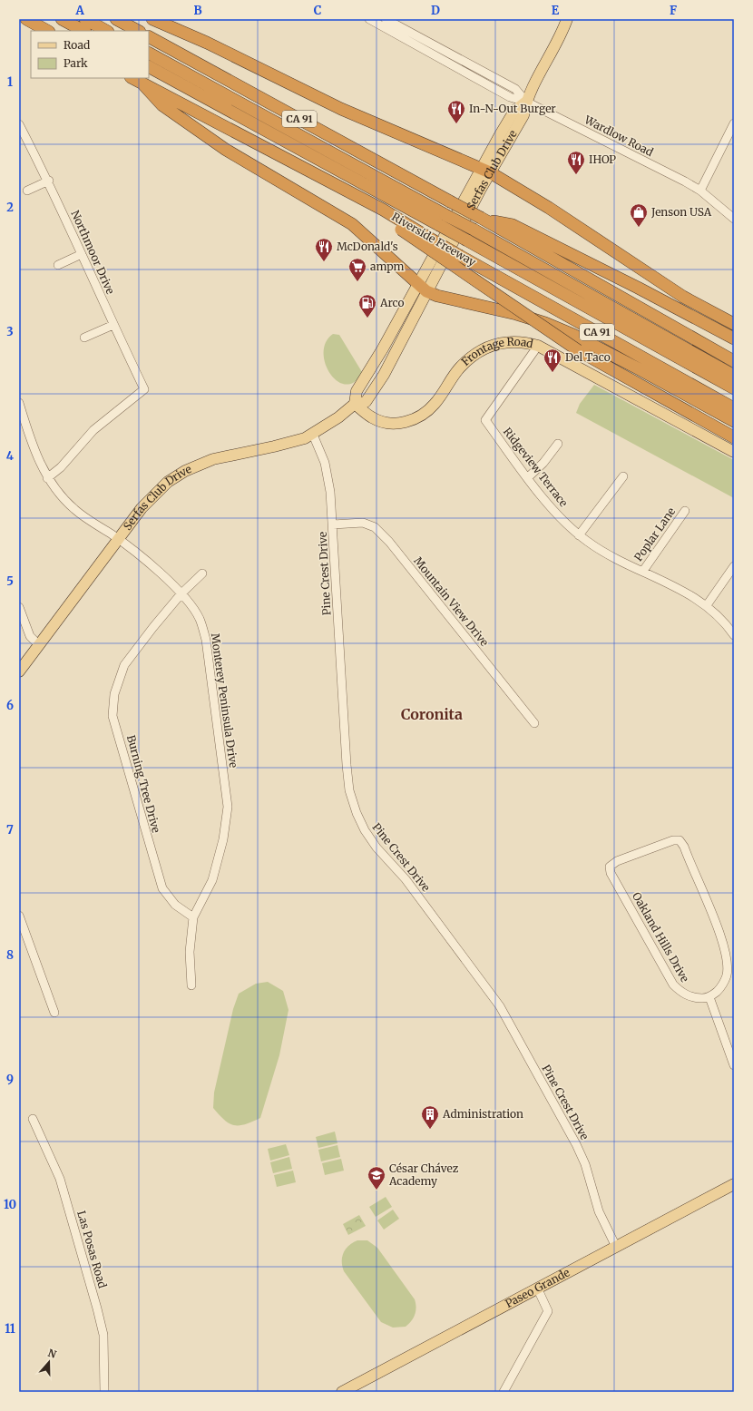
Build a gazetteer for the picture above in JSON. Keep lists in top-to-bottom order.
{
  "streets": {
    "highway": ["CA 91", "Riverside Freeway"],
    "main road": ["Serfas Club Drive", "Frontage Road", "Paseo Grande"],
    "street": [
      "Wardlow Road",
      "Northmoor Drive",
      "Ridgeview Terrace",
      "Poplar Lane",
      "Pine Crest Drive",
      "Mountain View Drive",
      "Monterey Peninsula Drive",
      "Burning Tree Drive",
      "Oakland Hills Drive",
      "Las Posas Road"
    ]
  },
  "crossings": [
    ["Wardlow Road", "Serfas Club Drive"],
    ["Serfas Club Drive", "Frontage Road"],
    ["Serfas Club Drive", "Pine Crest Drive"],
    ["Serfas Club Drive", "Monterey Peninsula Drive"],
    ["Northmoor Drive", "Monterey Peninsula Drive"],
    ["Frontage Road", "Ridgeview Terrace"],
    ["Ridgeview Terrace", "Poplar Lane"],
    ["Pine Crest Drive", "Mountain View Drive"],
    ["Pine Crest Drive", "Paseo Grande"],
    ["Monterey Peninsula Drive", "Burning Tree Drive"]
  ],
  "districts": ["Coronita"],
  "places": {
    "restaurant": [
      "In-N-Out Burger",
      "IHOP",
      "McDonald's",
      "Del Taco"
    ],
    "shop": ["Jenson USA"],
    "supermarket": ["ampm"],
    "fuel station": ["Arco"],
    "building": ["Administration"],
    "school or university": ["César Chávez Academy"]
  },
  "legend": ["Road", "Park"],
  "north": "top",
  "grid": {
    "columns": [
      "A",
      "B",
      "C",
      "D",
      "E",
      "F"
    ],
    "rows": [
      "1",
      "2",
      "3",
      "4",
      "5",
      "6",
      "7",
      "8",
      "9",
      "10",
      "11"
    ]
  }
}
